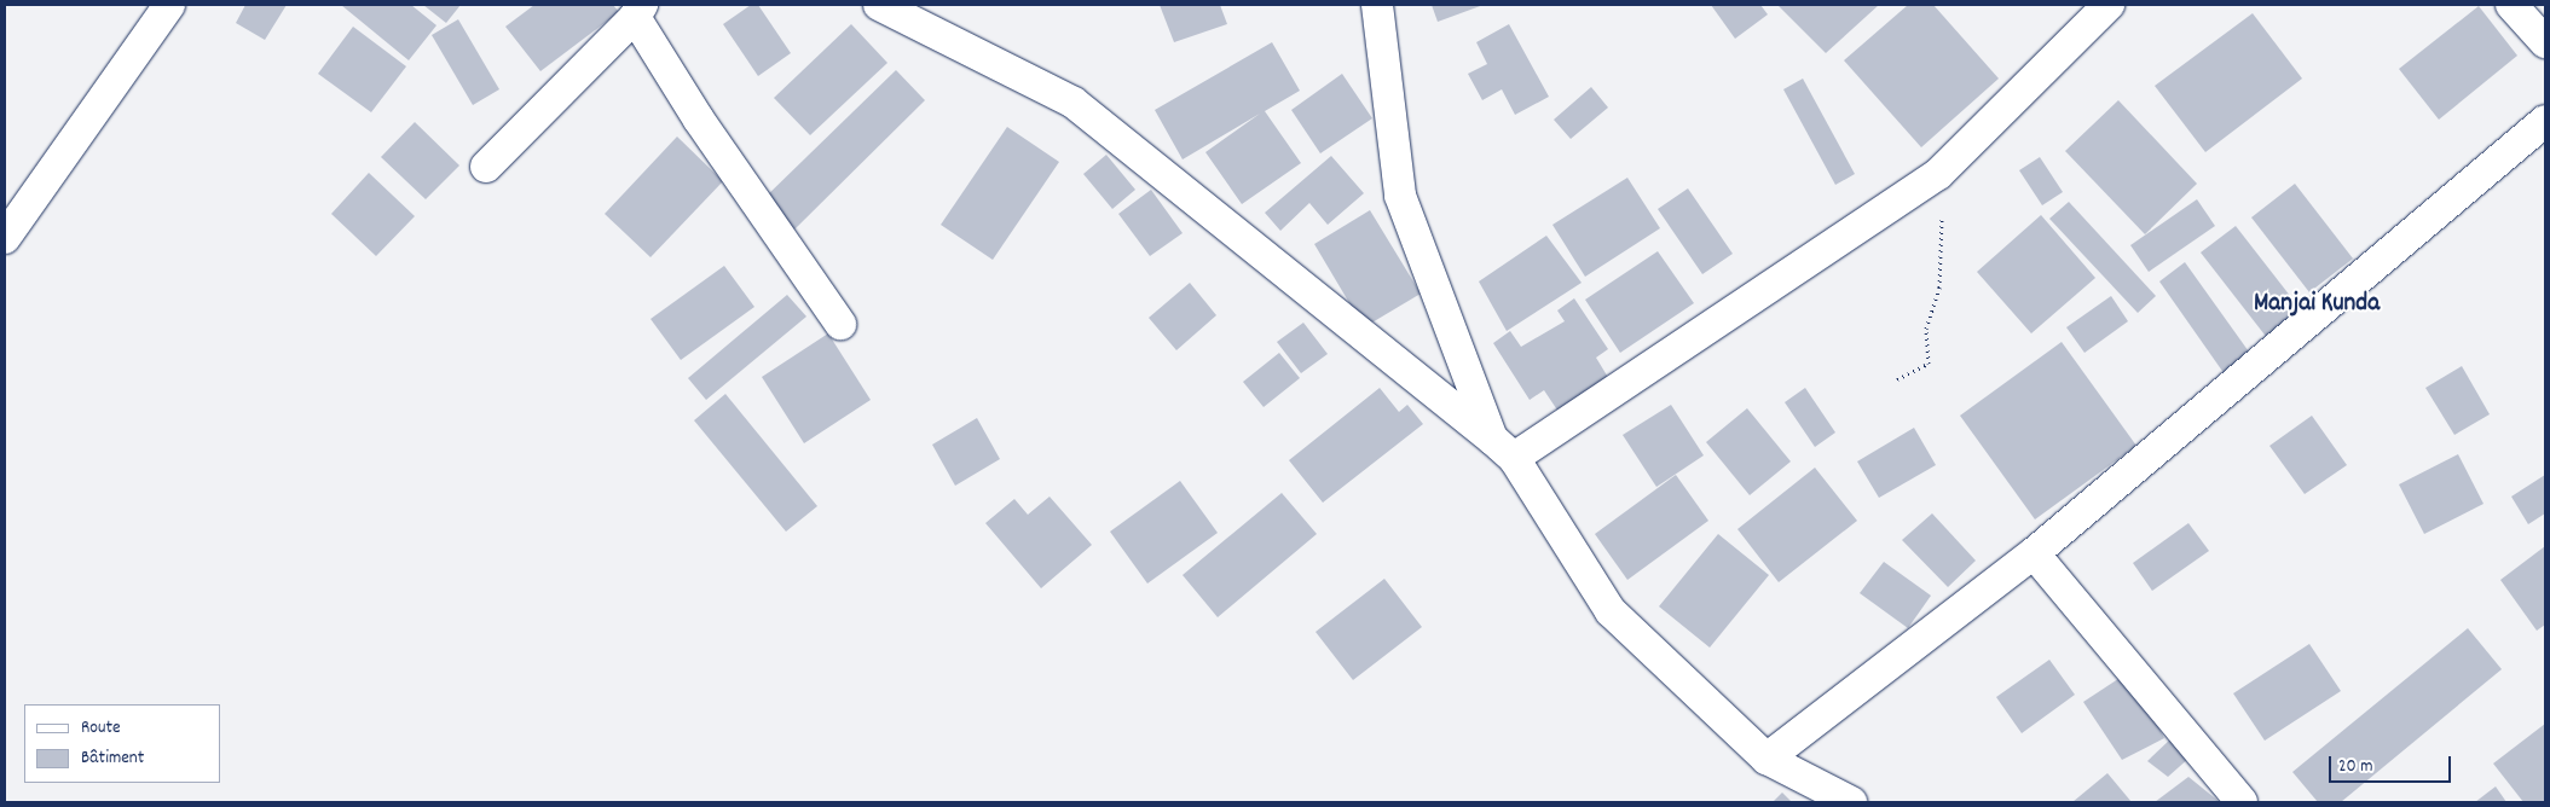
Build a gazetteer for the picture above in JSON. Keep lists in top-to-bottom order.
{
  "districts": ["Manjai Kunda"],
  "legend": ["Route", "Bâtiment"],
  "scale_bar": "20 m"
}
